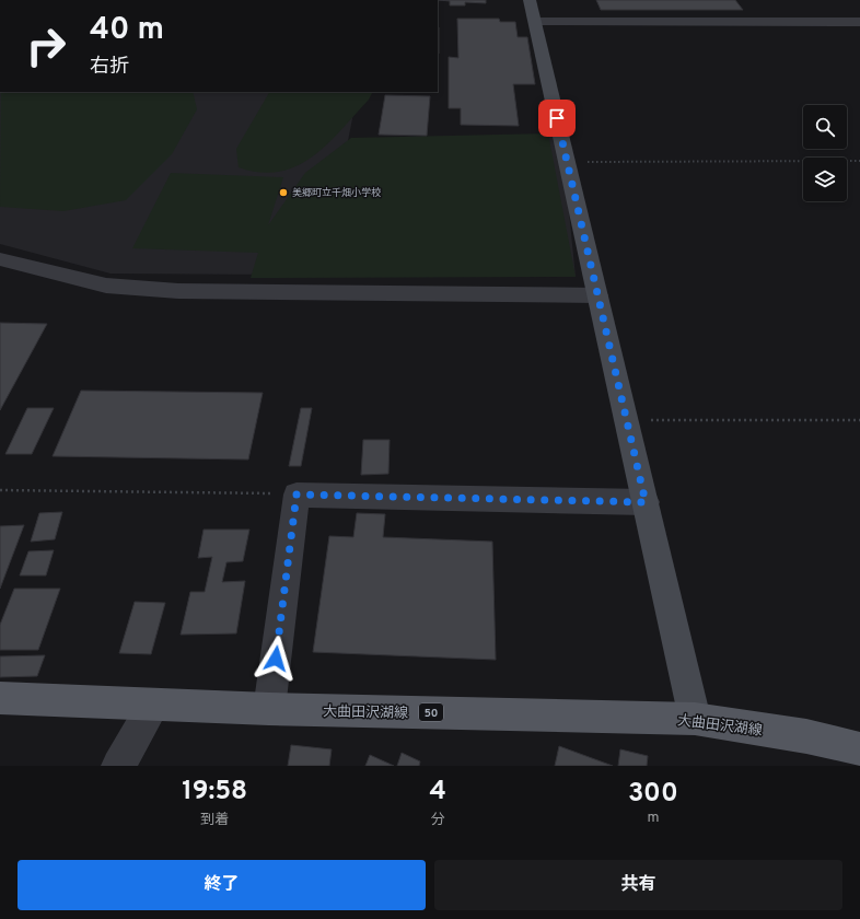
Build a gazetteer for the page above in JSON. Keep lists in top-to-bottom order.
{
  "streets": {
    "main road": ["大曲田沢湖線", "50"]
  },
  "places": ["美郷町立千畑小学校"],
  "page": {
    "turn": ["40 m", "右折"],
    "eta": [
      "19:58",
      "到着",
      "4",
      "分",
      "300",
      "m"
    ],
    "buttons": ["終了", "共有"]
  }
}
